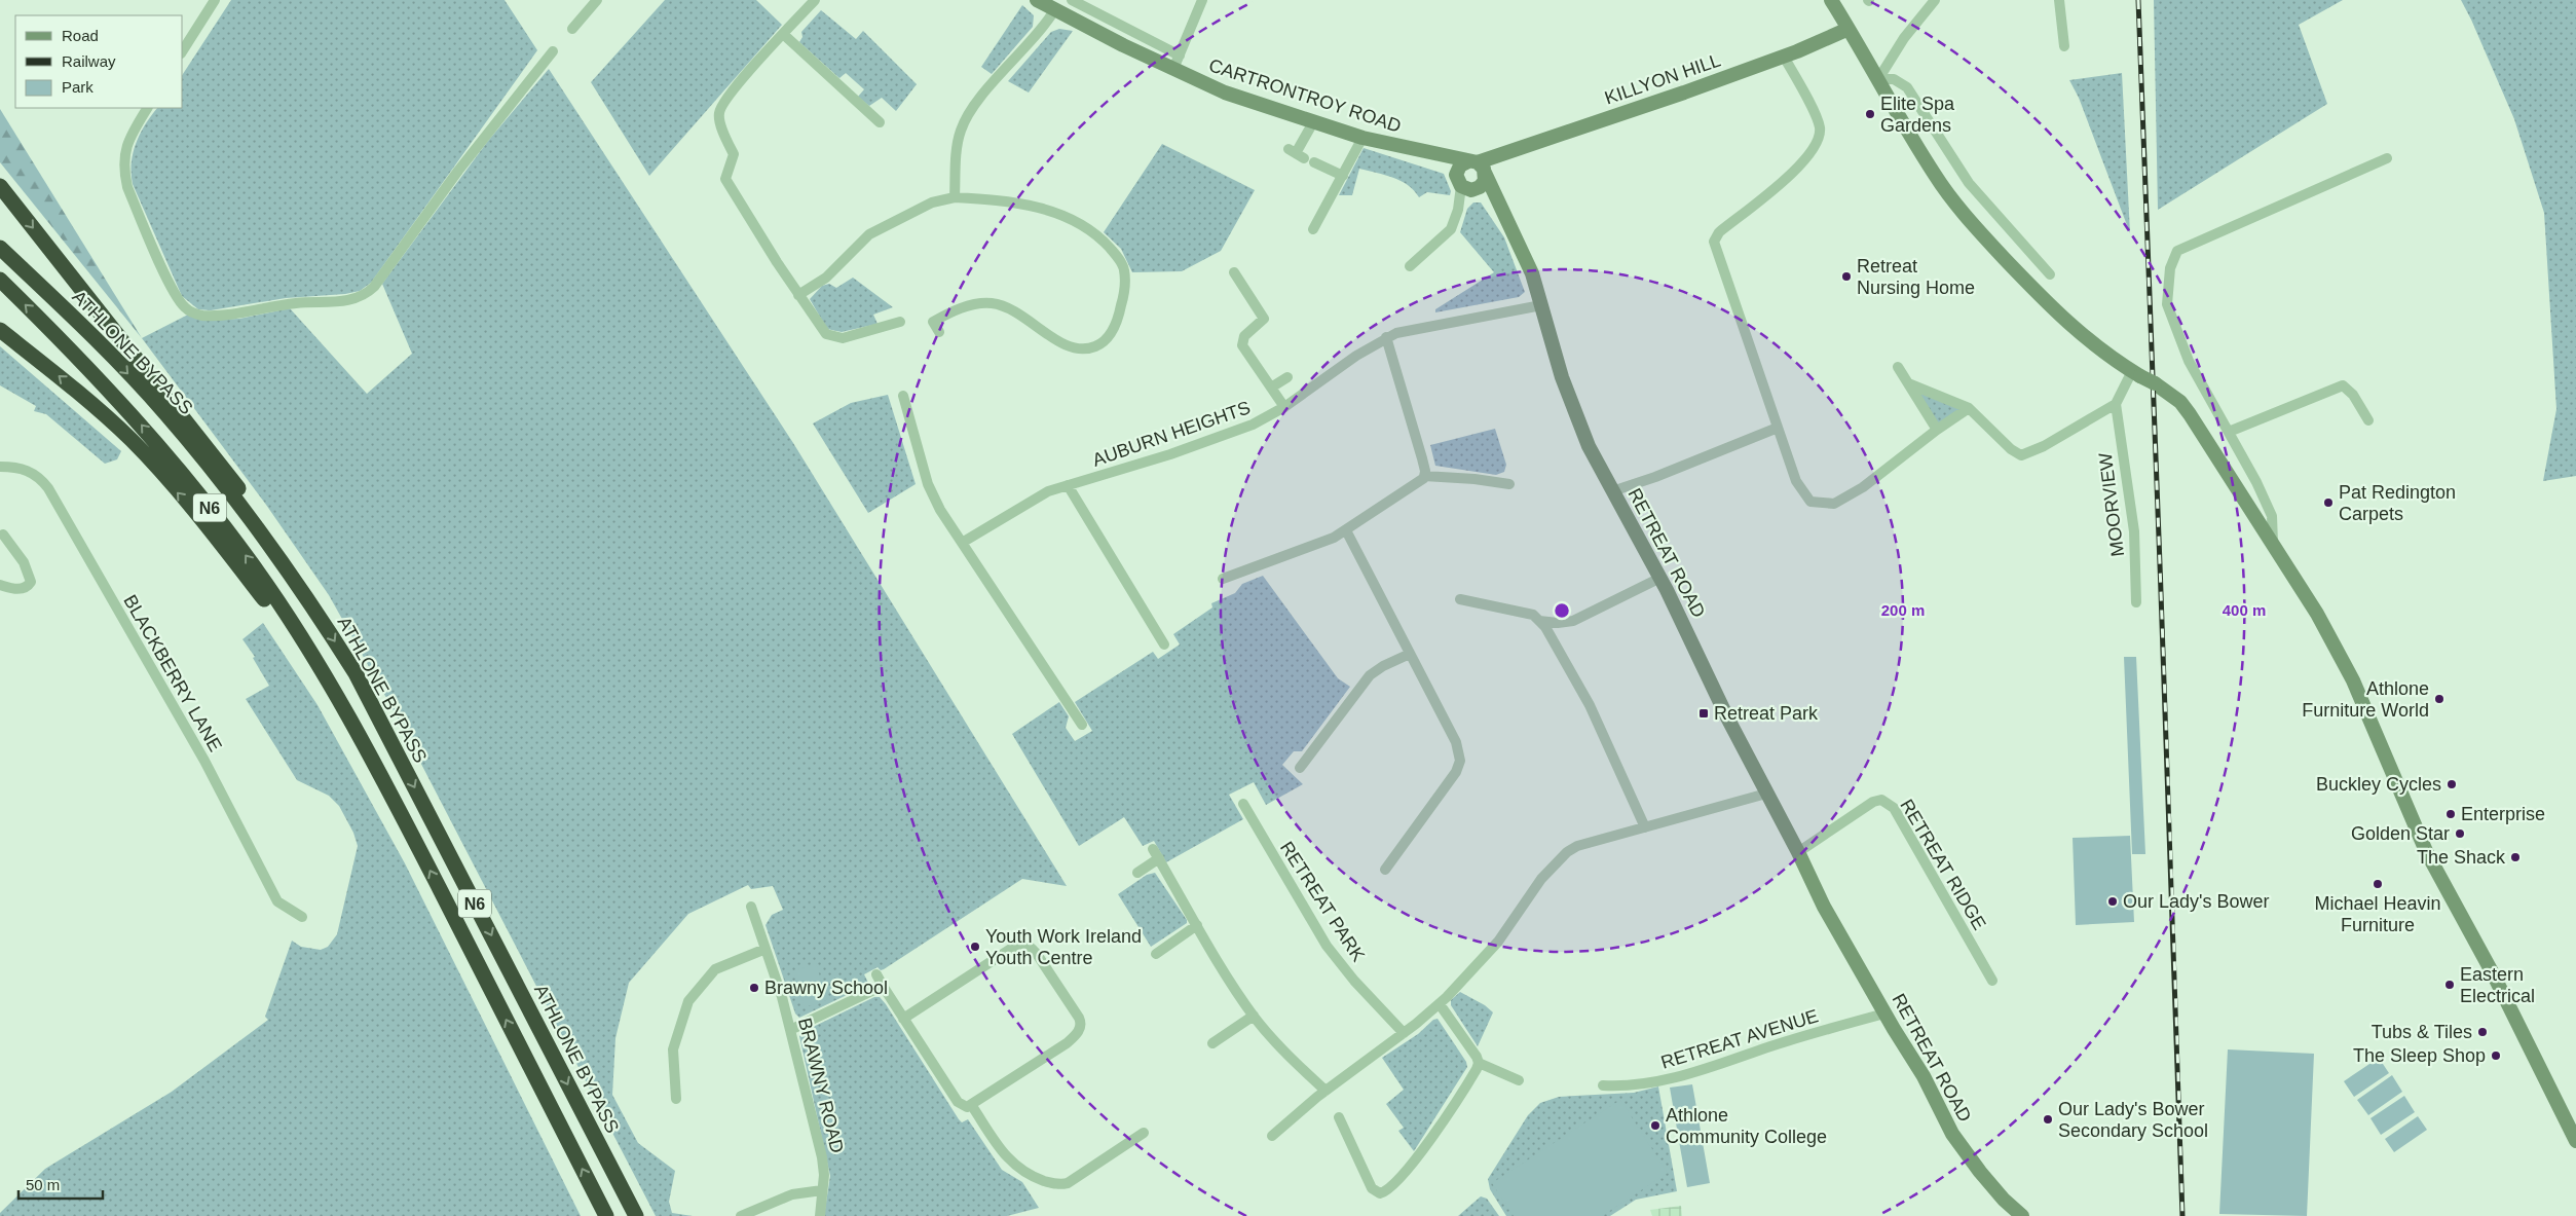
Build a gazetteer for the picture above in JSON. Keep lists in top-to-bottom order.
{
  "streets": {
    "highway": ["ATHLONE BYPASS", "N6"],
    "street": [
      "KILLYON HILL",
      "CARTRONTROY ROAD",
      "AUBURN HEIGHTS",
      "MOORVIEW",
      "RETREAT ROAD",
      "BLACKBERRY LANE",
      "RETREAT RIDGE",
      "RETREAT PARK",
      "RETREAT AVENUE",
      "BRAWNY ROAD"
    ]
  },
  "crossings": [
    ["KILLYON HILL", "CARTRONTROY ROAD"],
    ["KILLYON HILL", "RETREAT ROAD"],
    ["CARTRONTROY ROAD", "RETREAT ROAD"],
    ["ATHLONE BYPASS", "N6"],
    ["AUBURN HEIGHTS", "RETREAT ROAD"],
    ["RETREAT ROAD", "RETREAT RIDGE"],
    ["RETREAT ROAD", "RETREAT AVENUE"]
  ],
  "places": {
    "other": [
      "Elite Spa Gardens",
      "Retreat Nursing Home",
      "Pat Redington Carpets",
      "Athlone Furniture World",
      "Buckley Cycles",
      "Enterprise",
      "Golden Star",
      "The Shack",
      "Michael Heavin Furniture",
      "Our Lady's Bower",
      "Youth Work Ireland Youth Centre",
      "Eastern Electrical",
      "Brawny School",
      "Tubs & Tiles",
      "The Sleep Shop",
      "Our Lady's Bower Secondary School",
      "Athlone Community College"
    ],
    "transit": ["Retreat Park"]
  },
  "legend": ["Road", "Railway", "Park"],
  "scale_bar": "50 m",
  "rings": ["200 m", "400 m"]
}
